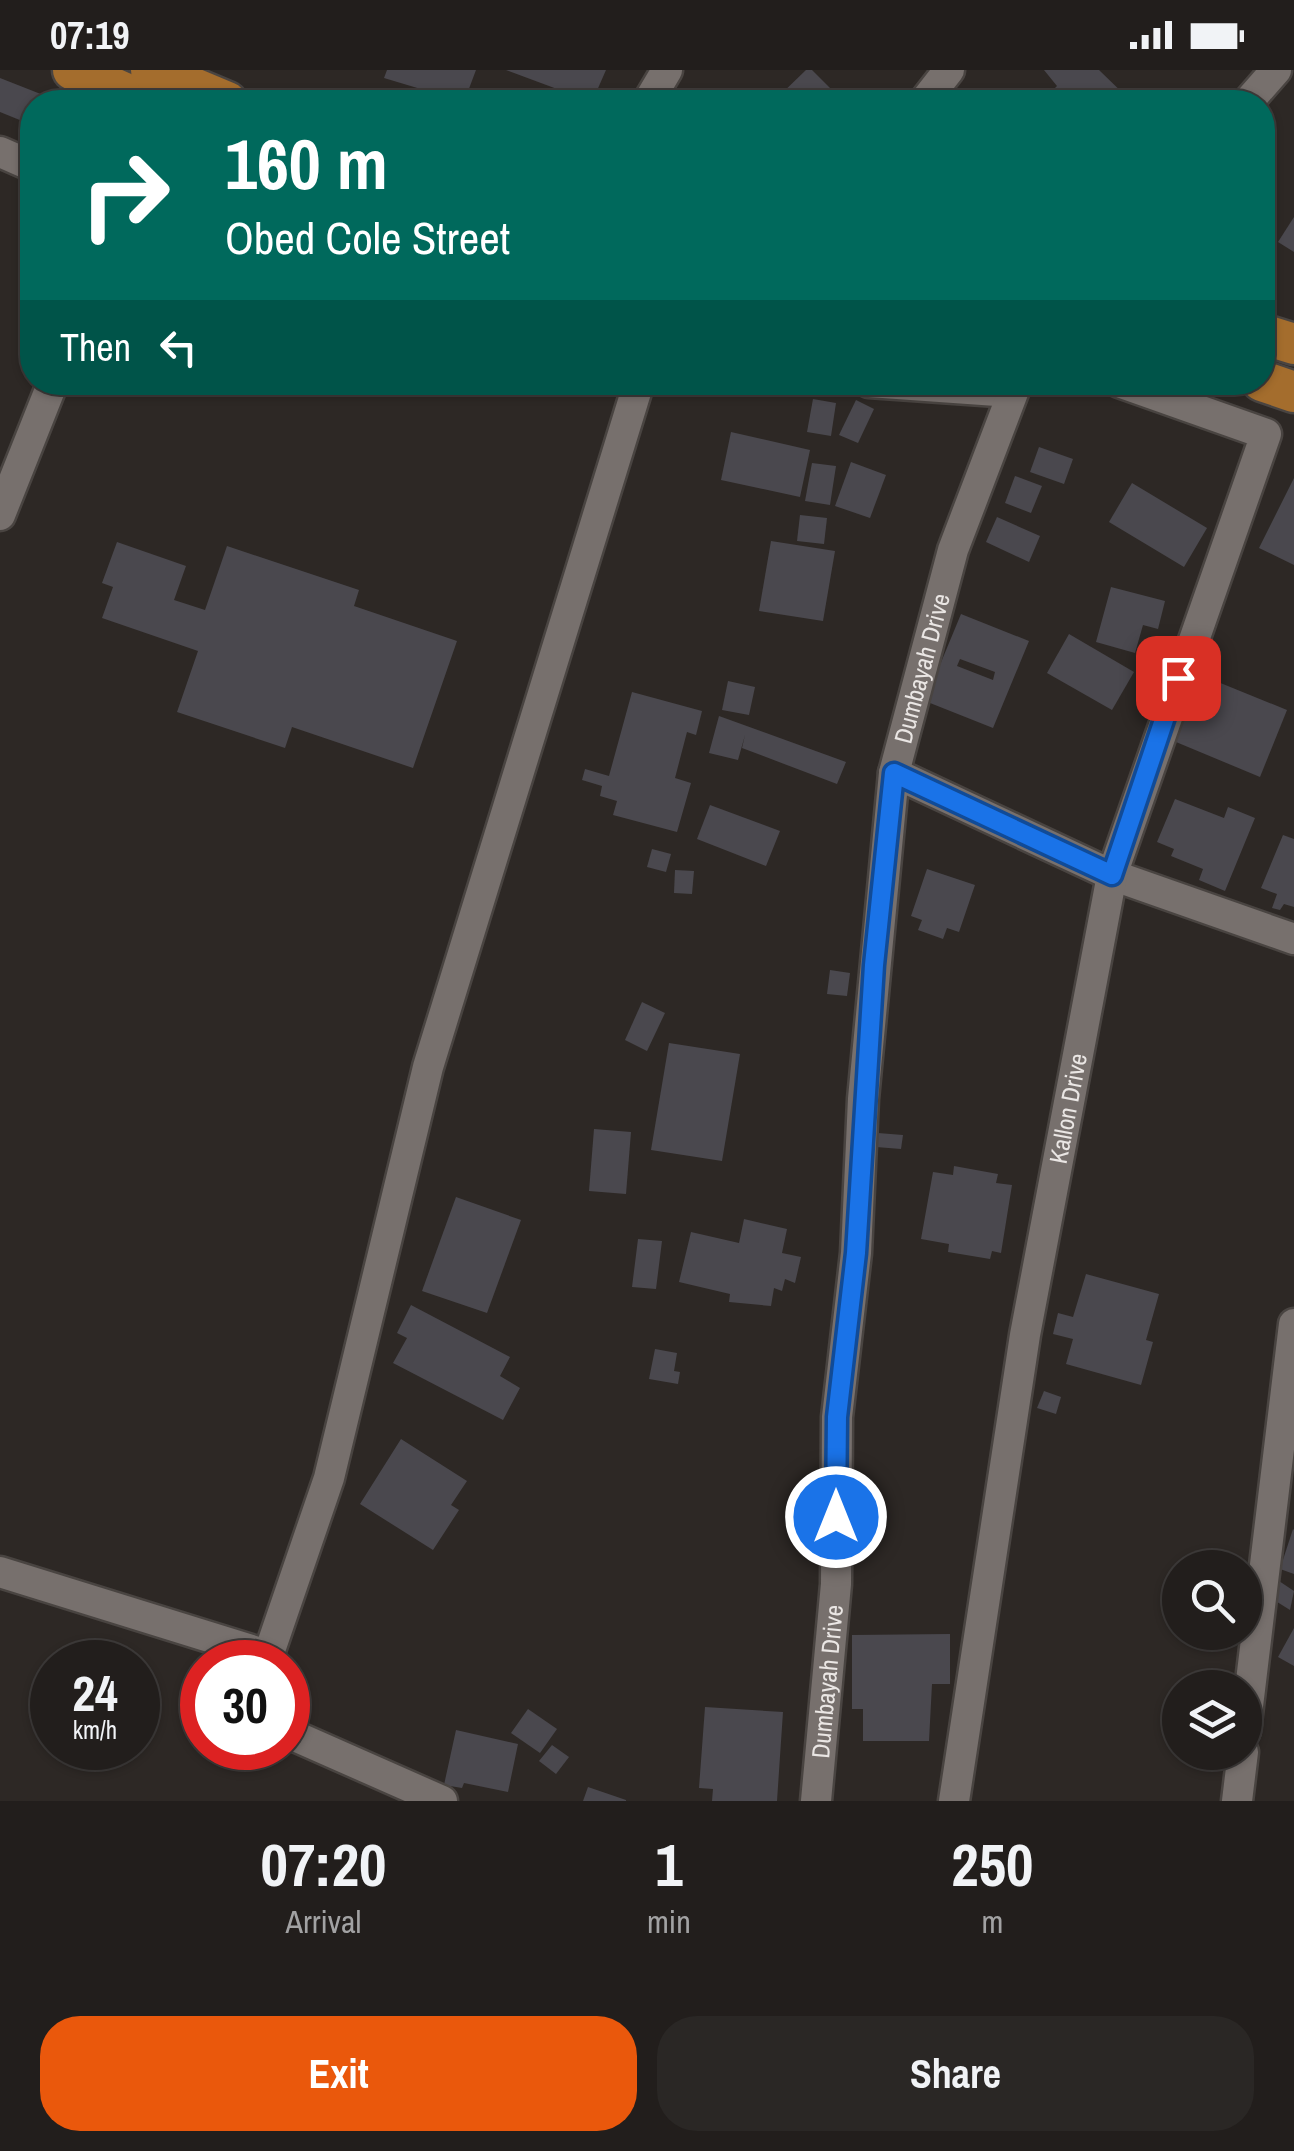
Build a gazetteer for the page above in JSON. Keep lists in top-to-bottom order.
{
  "streets": {
    "street": ["Dumbayah Drive", "Kallon Drive"]
  },
  "page": {
    "status": "07:19",
    "turn": ["160 m", "Obed Cole Street"],
    "then": "Then",
    "speed": "24 km/h",
    "limit": "30",
    "eta": [
      "07:20",
      "Arrival",
      "1",
      "min",
      "250",
      "m"
    ],
    "buttons": ["Exit", "Share"]
  }
}
